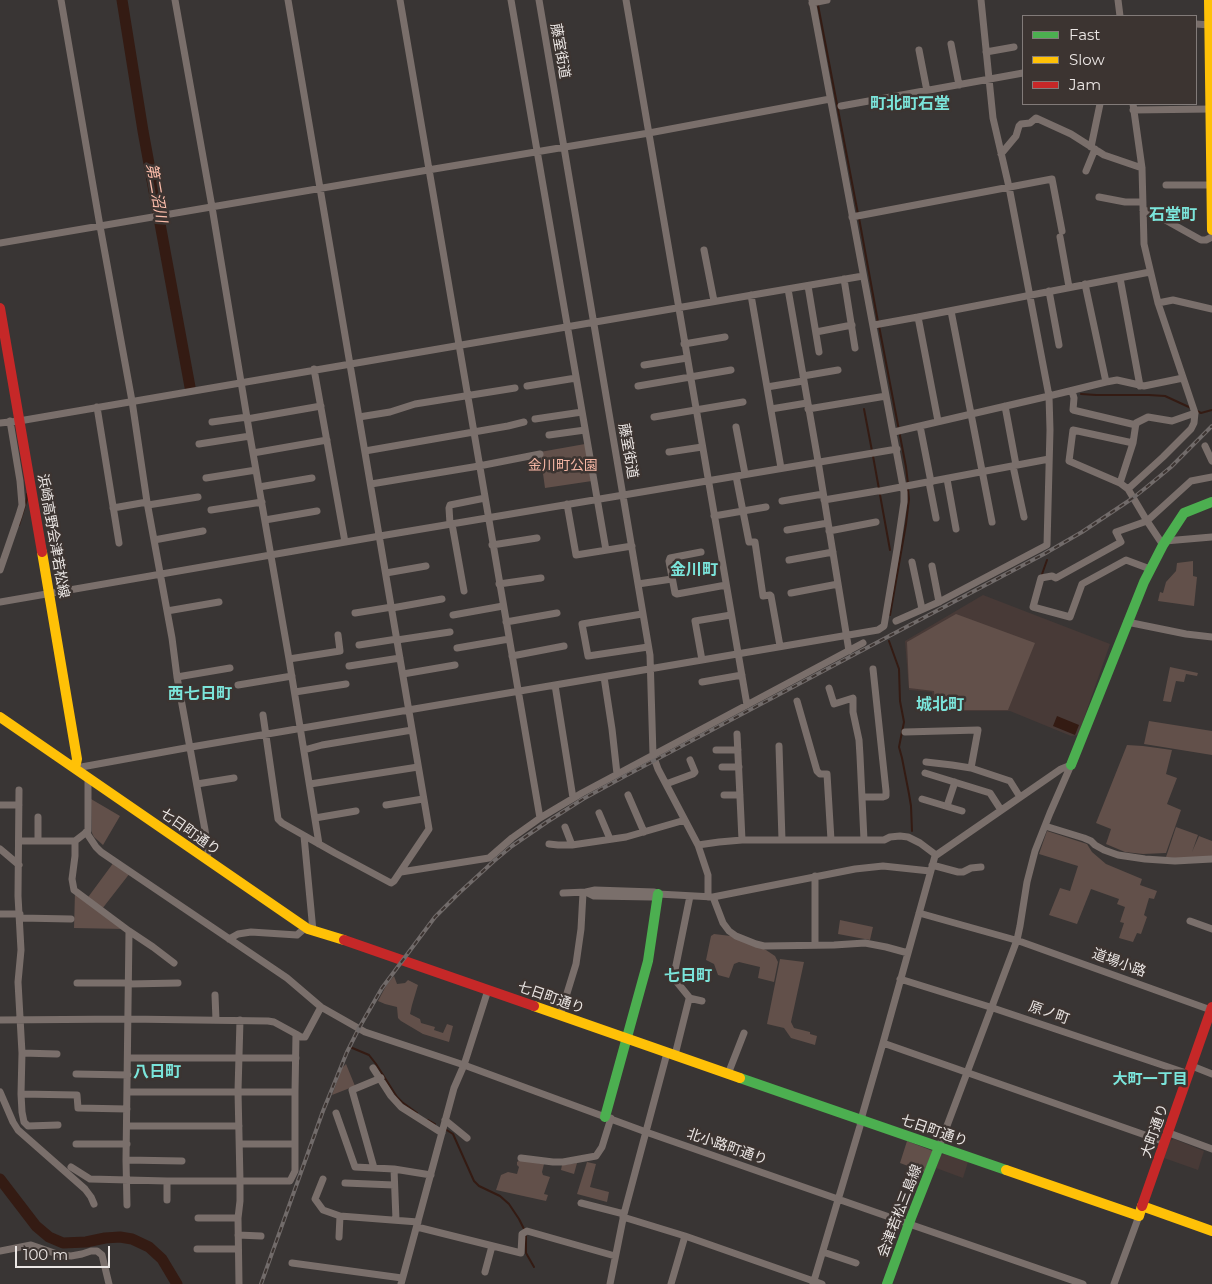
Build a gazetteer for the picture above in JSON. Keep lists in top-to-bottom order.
{
  "streets": {
    "main road": [
      "浜崎高野会津若松線",
      "七日町通り",
      "大町通り",
      "会津若松三島線"
    ],
    "street": [
      "藤室街道",
      "道場小路",
      "原ノ町",
      "北小路町通り"
    ]
  },
  "crossings": [
    ["浜崎高野会津若松線", "七日町通り"],
    ["七日町通り", "大町通り"],
    ["七日町通り", "会津若松三島線"],
    ["道場小路", "大町通り"],
    ["原ノ町", "大町通り"],
    ["北小路町通り", "会津若松三島線"]
  ],
  "districts": [
    "町北町石堂",
    "石堂町",
    "金川町",
    "西七日町",
    "城北町",
    "七日町",
    "八日町",
    "大町一丁目"
  ],
  "water": ["第二沼川"],
  "parks": ["金川町公園"],
  "legend": ["Fast", "Slow", "Jam"],
  "scale_bar": "100 m"
}
